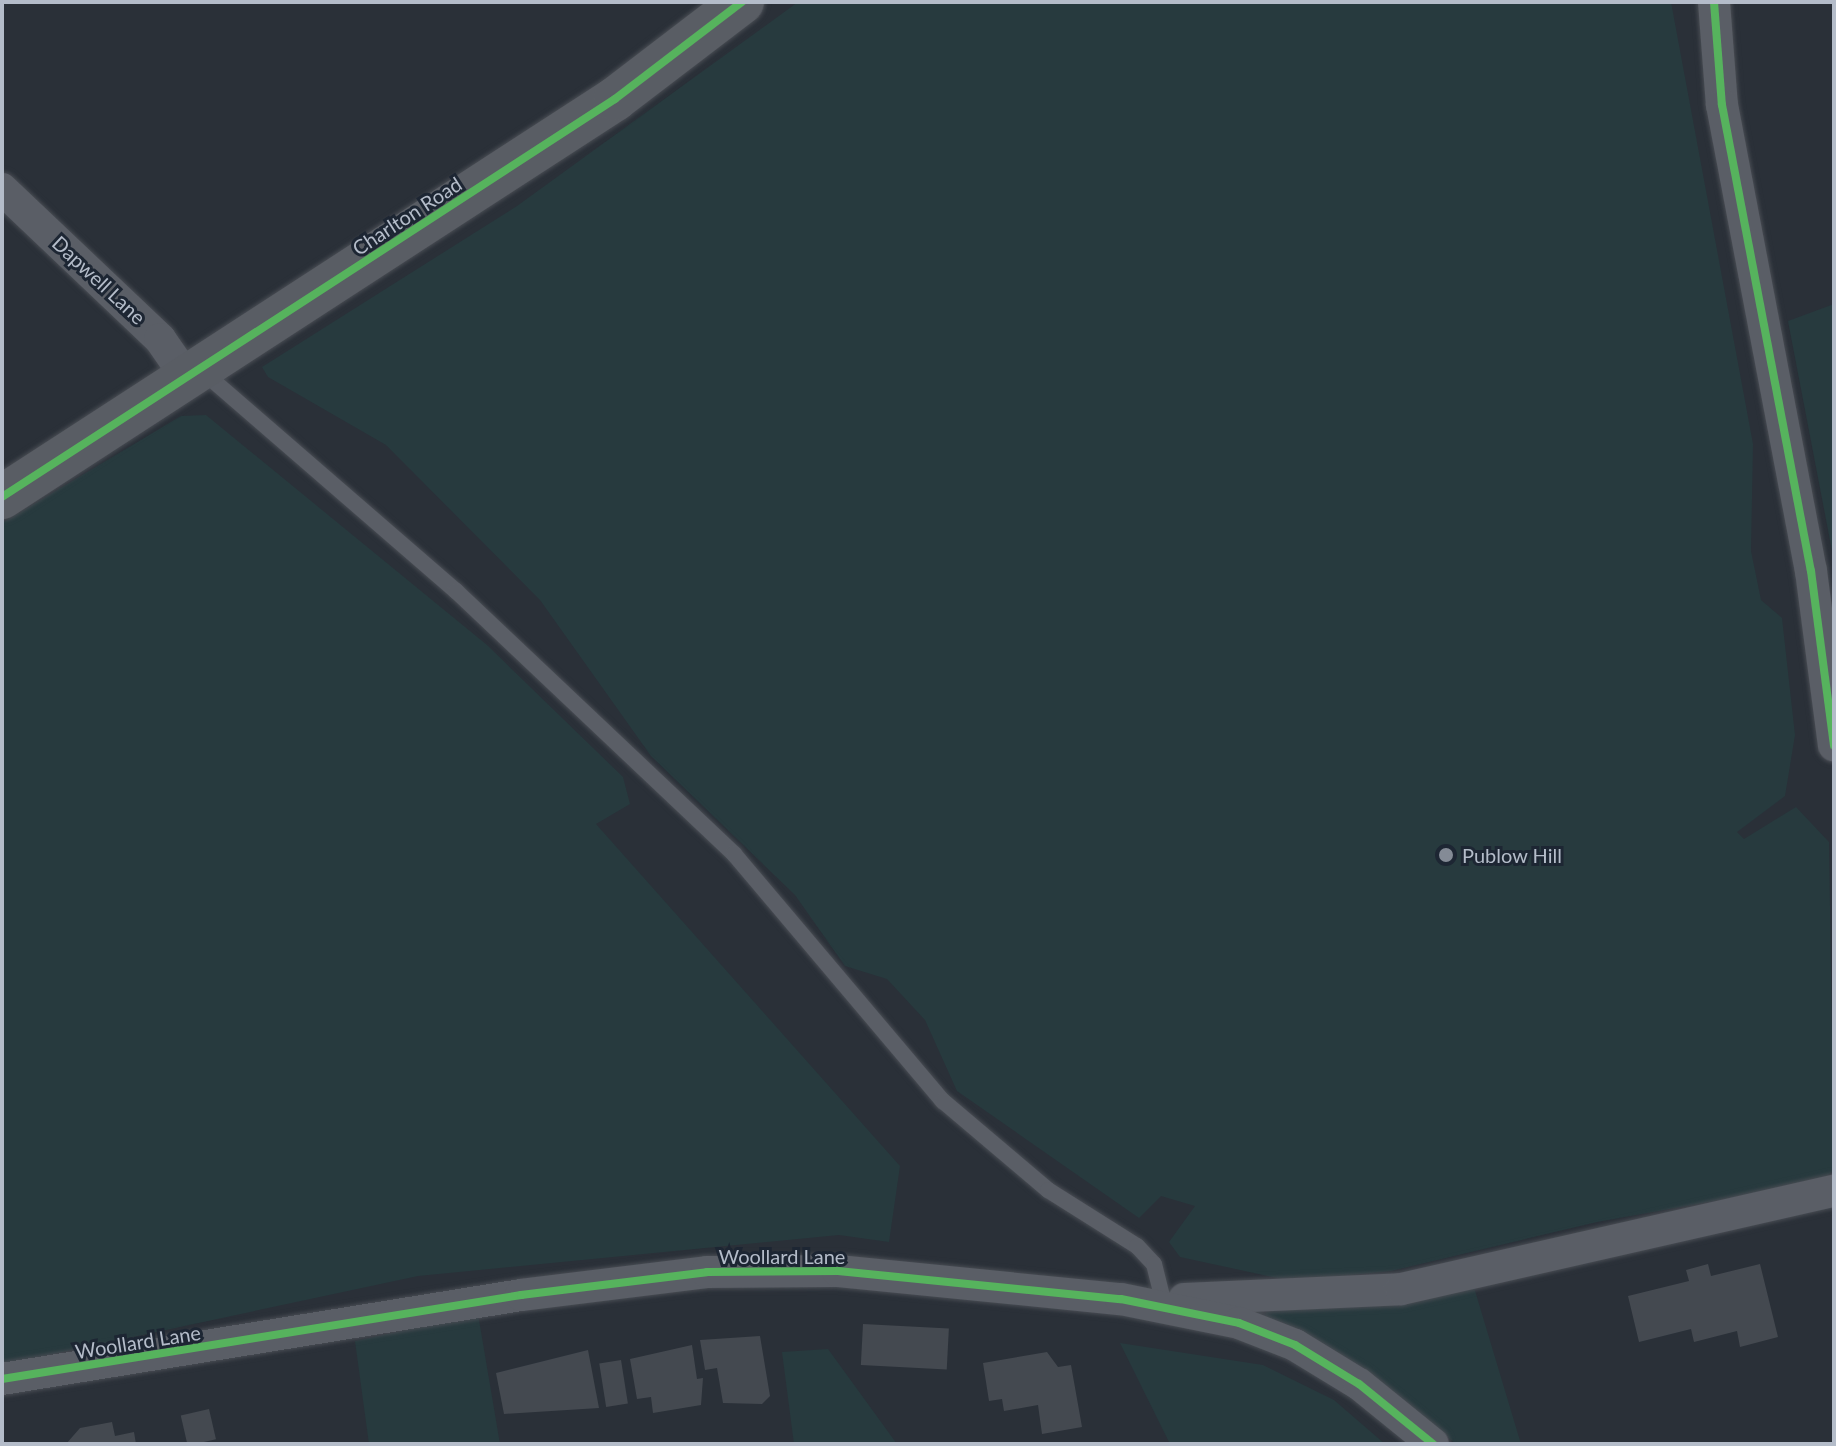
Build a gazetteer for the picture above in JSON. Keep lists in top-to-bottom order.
{
  "streets": {
    "street": ["Charlton Road", "Dapwell Lane", "Woollard Lane"]
  },
  "crossings": [
    ["Charlton Road", "Dapwell Lane"]
  ],
  "places": ["Publow Hill"]
}
